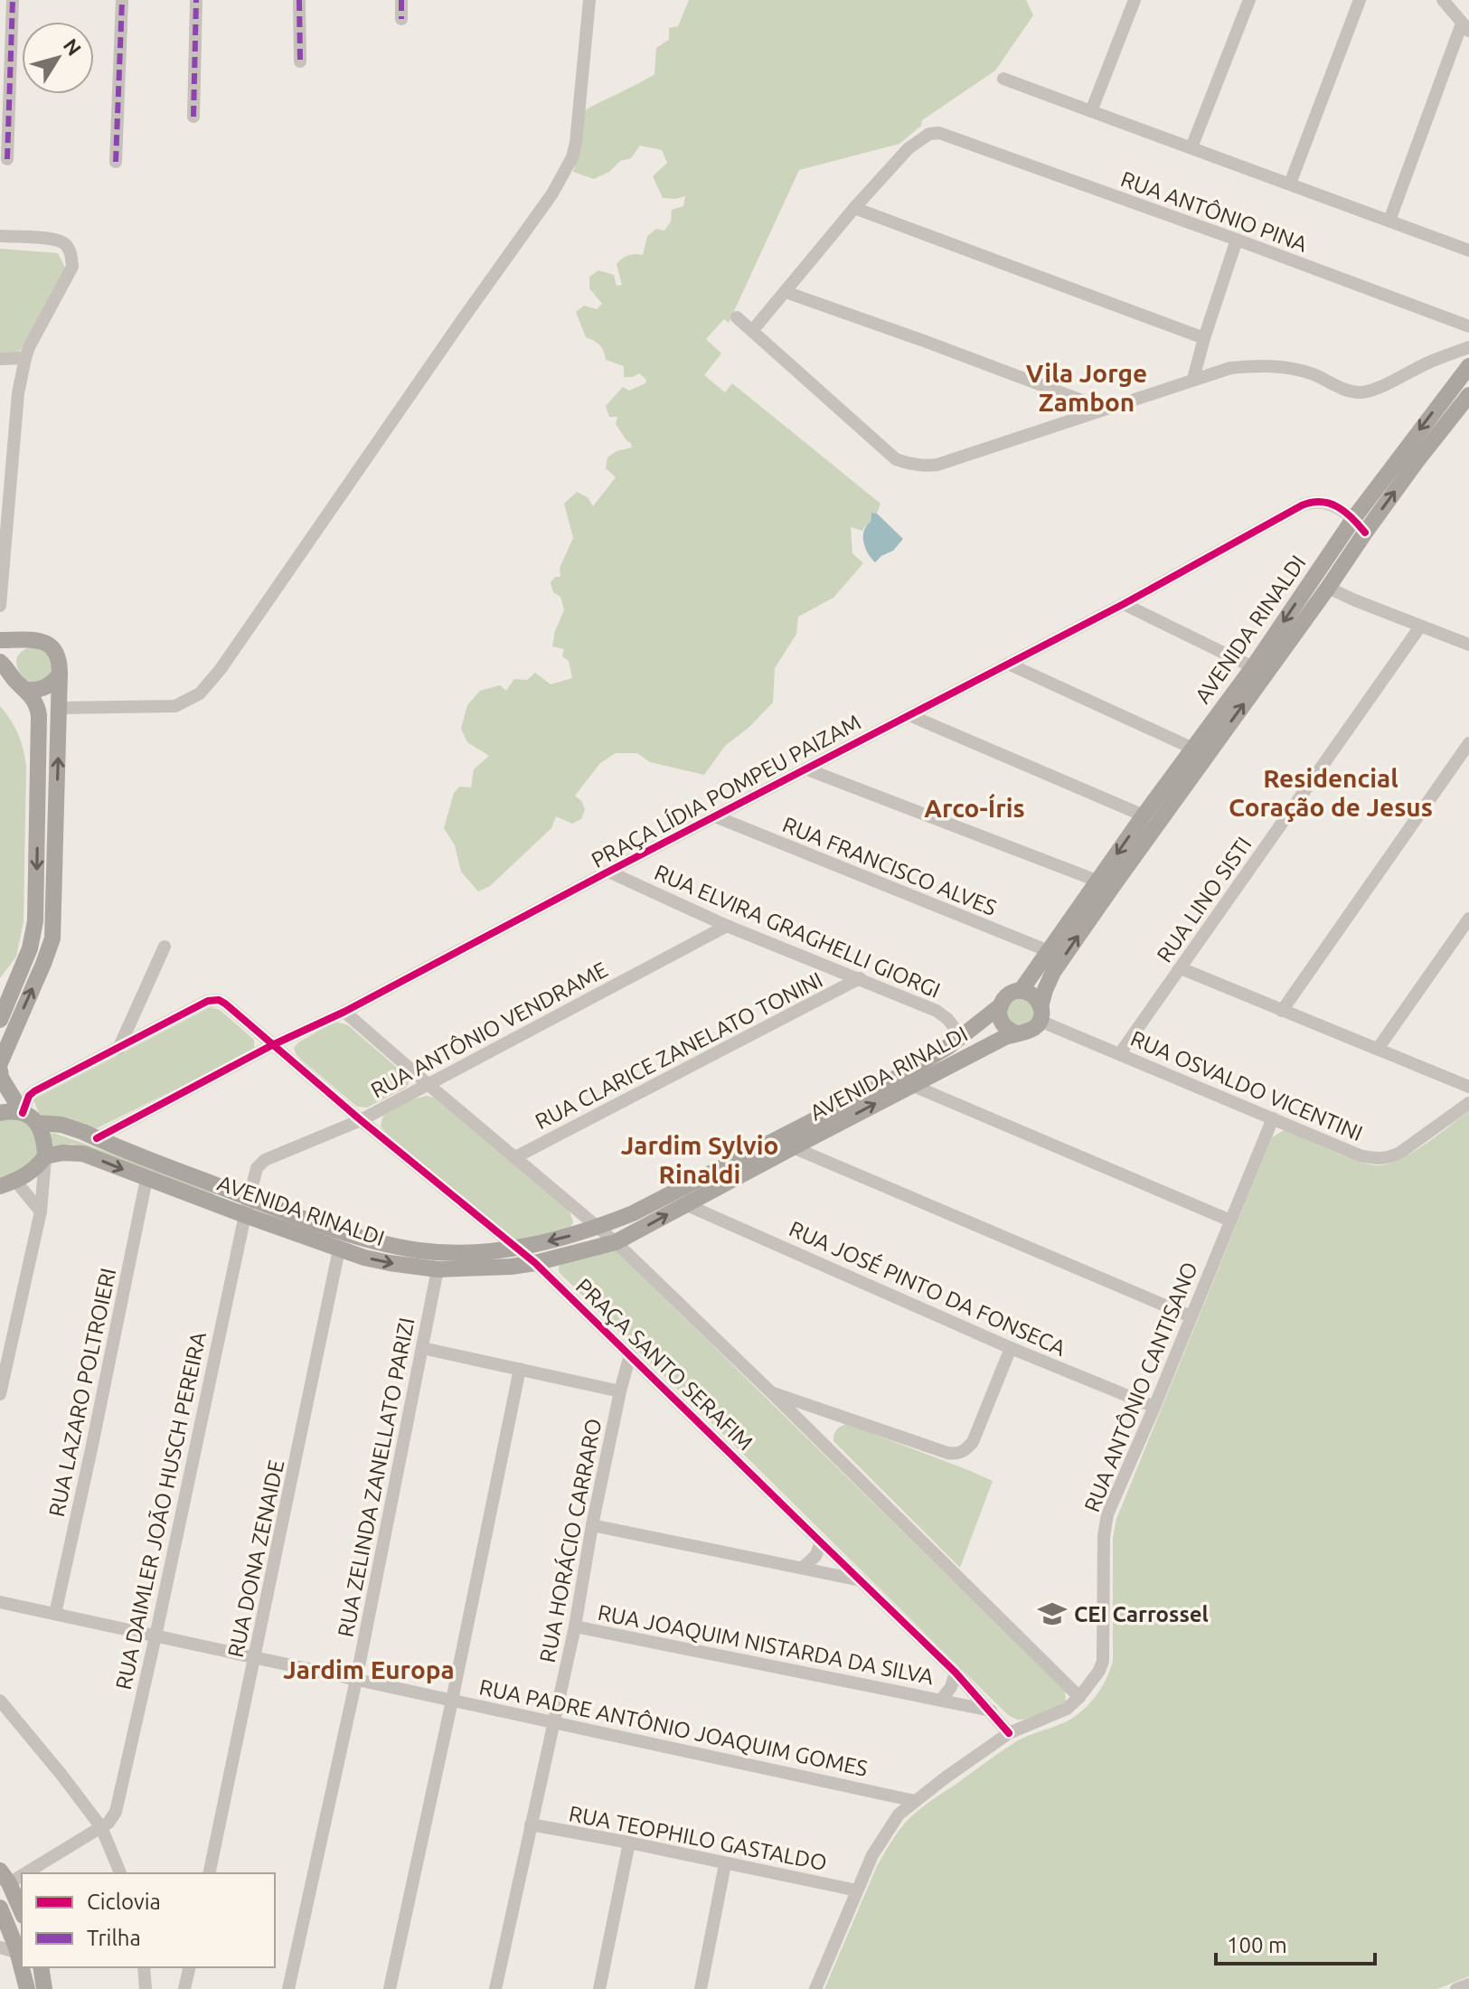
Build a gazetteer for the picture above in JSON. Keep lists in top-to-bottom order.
{
  "streets": {
    "main road": ["AVENIDA RINALDI"],
    "street": [
      "RUA ANTÔNIO PINA",
      "PRAÇA LÍDIA POMPEU PAIZAM",
      "RUA FRANCISCO ALVES",
      "RUA LINO SISTI",
      "RUA ELVIRA GRAGHELLI GIORGI",
      "RUA ANTÔNIO VENDRAME",
      "RUA CLARICE ZANELATO TONINI",
      "RUA OSVALDO VICENTINI",
      "RUA JOSÉ PINTO DA FONSECA",
      "PRAÇA SANTO SERAFIM",
      "RUA ANTÔNIO CANTISANO",
      "RUA LAZARO POLTROIERI",
      "RUA ZELINDA ZANELLATO PARIZI",
      "RUA DAIMLER JOÃO HUSCH PEREIRA",
      "RUA HORÁCIO CARRARO",
      "RUA DONA ZENAIDE",
      "RUA JOAQUIM NISTARDA DA SILVA",
      "RUA PADRE ANTÔNIO JOAQUIM GOMES",
      "RUA TEOPHILO GASTALDO"
    ]
  },
  "crossings": [
    ["AVENIDA RINALDI", "PRAÇA LÍDIA POMPEU PAIZAM"],
    ["AVENIDA RINALDI", "RUA FRANCISCO ALVES"],
    ["AVENIDA RINALDI", "RUA ELVIRA GRAGHELLI GIORGI"],
    ["AVENIDA RINALDI", "RUA ANTÔNIO VENDRAME"],
    ["AVENIDA RINALDI", "RUA OSVALDO VICENTINI"],
    ["AVENIDA RINALDI", "RUA JOSÉ PINTO DA FONSECA"],
    ["AVENIDA RINALDI", "PRAÇA SANTO SERAFIM"],
    ["AVENIDA RINALDI", "RUA LAZARO POLTROIERI"],
    ["AVENIDA RINALDI", "RUA ZELINDA ZANELLATO PARIZI"],
    ["AVENIDA RINALDI", "RUA DAIMLER JOÃO HUSCH PEREIRA"],
    ["AVENIDA RINALDI", "RUA DONA ZENAIDE"],
    ["PRAÇA LÍDIA POMPEU PAIZAM", "RUA FRANCISCO ALVES"],
    ["PRAÇA LÍDIA POMPEU PAIZAM", "RUA ELVIRA GRAGHELLI GIORGI"],
    ["PRAÇA LÍDIA POMPEU PAIZAM", "PRAÇA SANTO SERAFIM"],
    ["RUA LINO SISTI", "RUA OSVALDO VICENTINI"],
    ["RUA ELVIRA GRAGHELLI GIORGI", "RUA ANTÔNIO VENDRAME"],
    ["RUA ELVIRA GRAGHELLI GIORGI", "RUA CLARICE ZANELATO TONINI"],
    ["RUA ANTÔNIO VENDRAME", "PRAÇA SANTO SERAFIM"],
    ["RUA ANTÔNIO VENDRAME", "RUA DAIMLER JOÃO HUSCH PEREIRA"],
    ["RUA OSVALDO VICENTINI", "RUA ANTÔNIO CANTISANO"],
    ["RUA JOSÉ PINTO DA FONSECA", "RUA ANTÔNIO CANTISANO"],
    ["PRAÇA SANTO SERAFIM", "RUA ANTÔNIO CANTISANO"],
    ["PRAÇA SANTO SERAFIM", "RUA HORÁCIO CARRARO"],
    ["PRAÇA SANTO SERAFIM", "RUA JOAQUIM NISTARDA DA SILVA"],
    ["RUA ANTÔNIO CANTISANO", "RUA PADRE ANTÔNIO JOAQUIM GOMES"],
    ["RUA ANTÔNIO CANTISANO", "RUA TEOPHILO GASTALDO"],
    ["RUA LAZARO POLTROIERI", "RUA PADRE ANTÔNIO JOAQUIM GOMES"],
    ["RUA ZELINDA ZANELLATO PARIZI", "RUA PADRE ANTÔNIO JOAQUIM GOMES"],
    ["RUA DAIMLER JOÃO HUSCH PEREIRA", "RUA PADRE ANTÔNIO JOAQUIM GOMES"],
    ["RUA HORÁCIO CARRARO", "RUA JOAQUIM NISTARDA DA SILVA"],
    ["RUA HORÁCIO CARRARO", "RUA PADRE ANTÔNIO JOAQUIM GOMES"],
    ["RUA HORÁCIO CARRARO", "RUA TEOPHILO GASTALDO"],
    ["RUA DONA ZENAIDE", "RUA PADRE ANTÔNIO JOAQUIM GOMES"]
  ],
  "districts": [
    "Vila Jorge Zambon",
    "Residencial Coração de Jesus",
    "Arco-Íris",
    "Jardim Sylvio Rinaldi",
    "Jardim Europa"
  ],
  "places": {
    "school or university": ["CEI Carrossel"]
  },
  "legend": ["Ciclovia", "Trilha"],
  "scale_bar": "100 m",
  "north": "top right"
}
